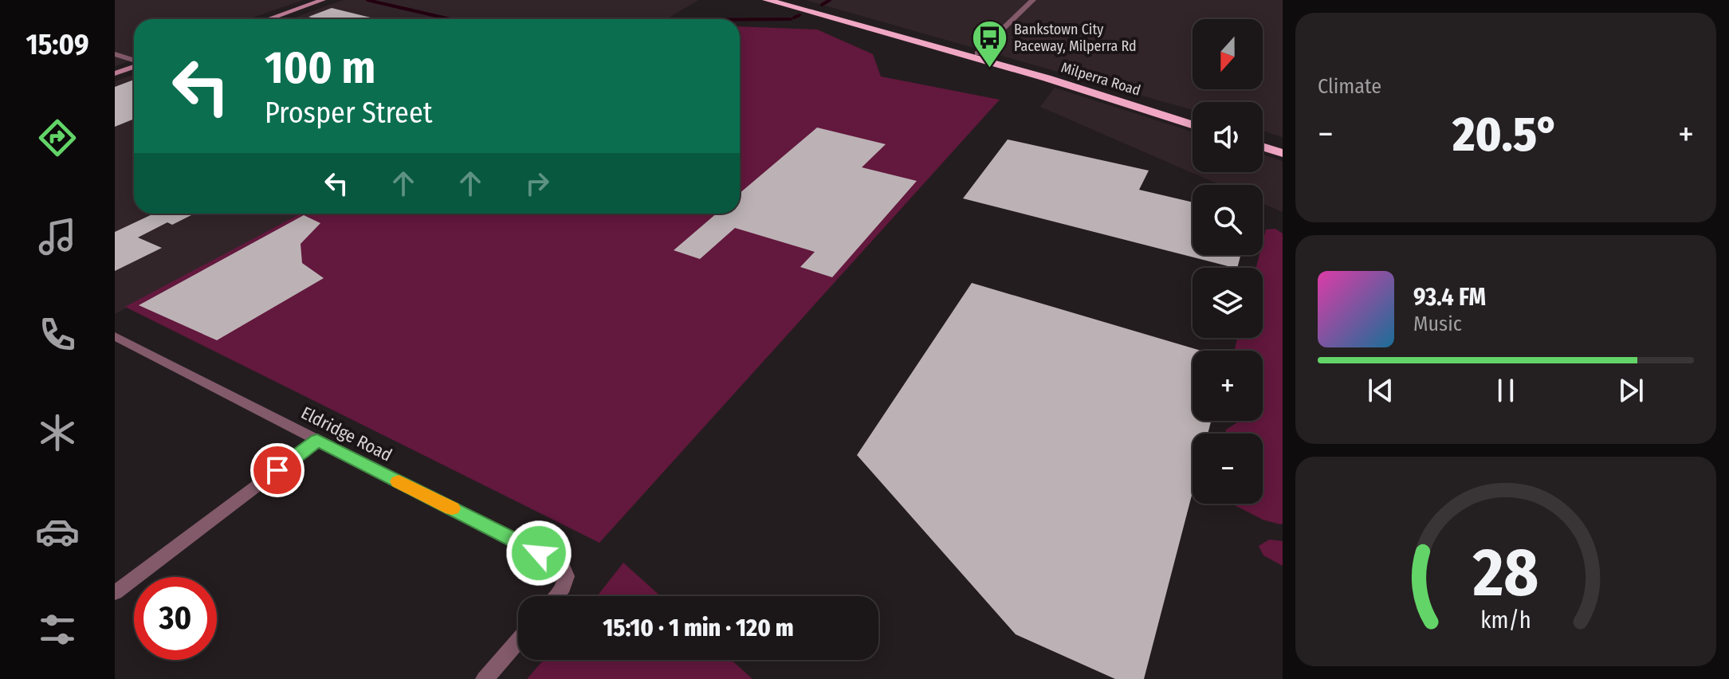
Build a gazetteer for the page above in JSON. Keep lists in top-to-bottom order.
{
  "streets": {
    "highway": ["Milperra Road"],
    "street": ["Eldridge Road"]
  },
  "places": {
    "bus stop": ["Bankstown City Paceway, Milperra Rd"]
  },
  "north": "bottom",
  "page": {
    "tabs": "15:09",
    "tile": "Climate",
    "map_buttons": ["+", "−"],
    "turn": ["100 m", "Prosper Street"],
    "heat": ["−", "20.5°", "+"],
    "song": ["93.4 FM", "Music"],
    "limit": "30",
    "trip": "15:10 · 1 min · 120 m",
    "gauge": ["28", "km/h"]
  }
}
